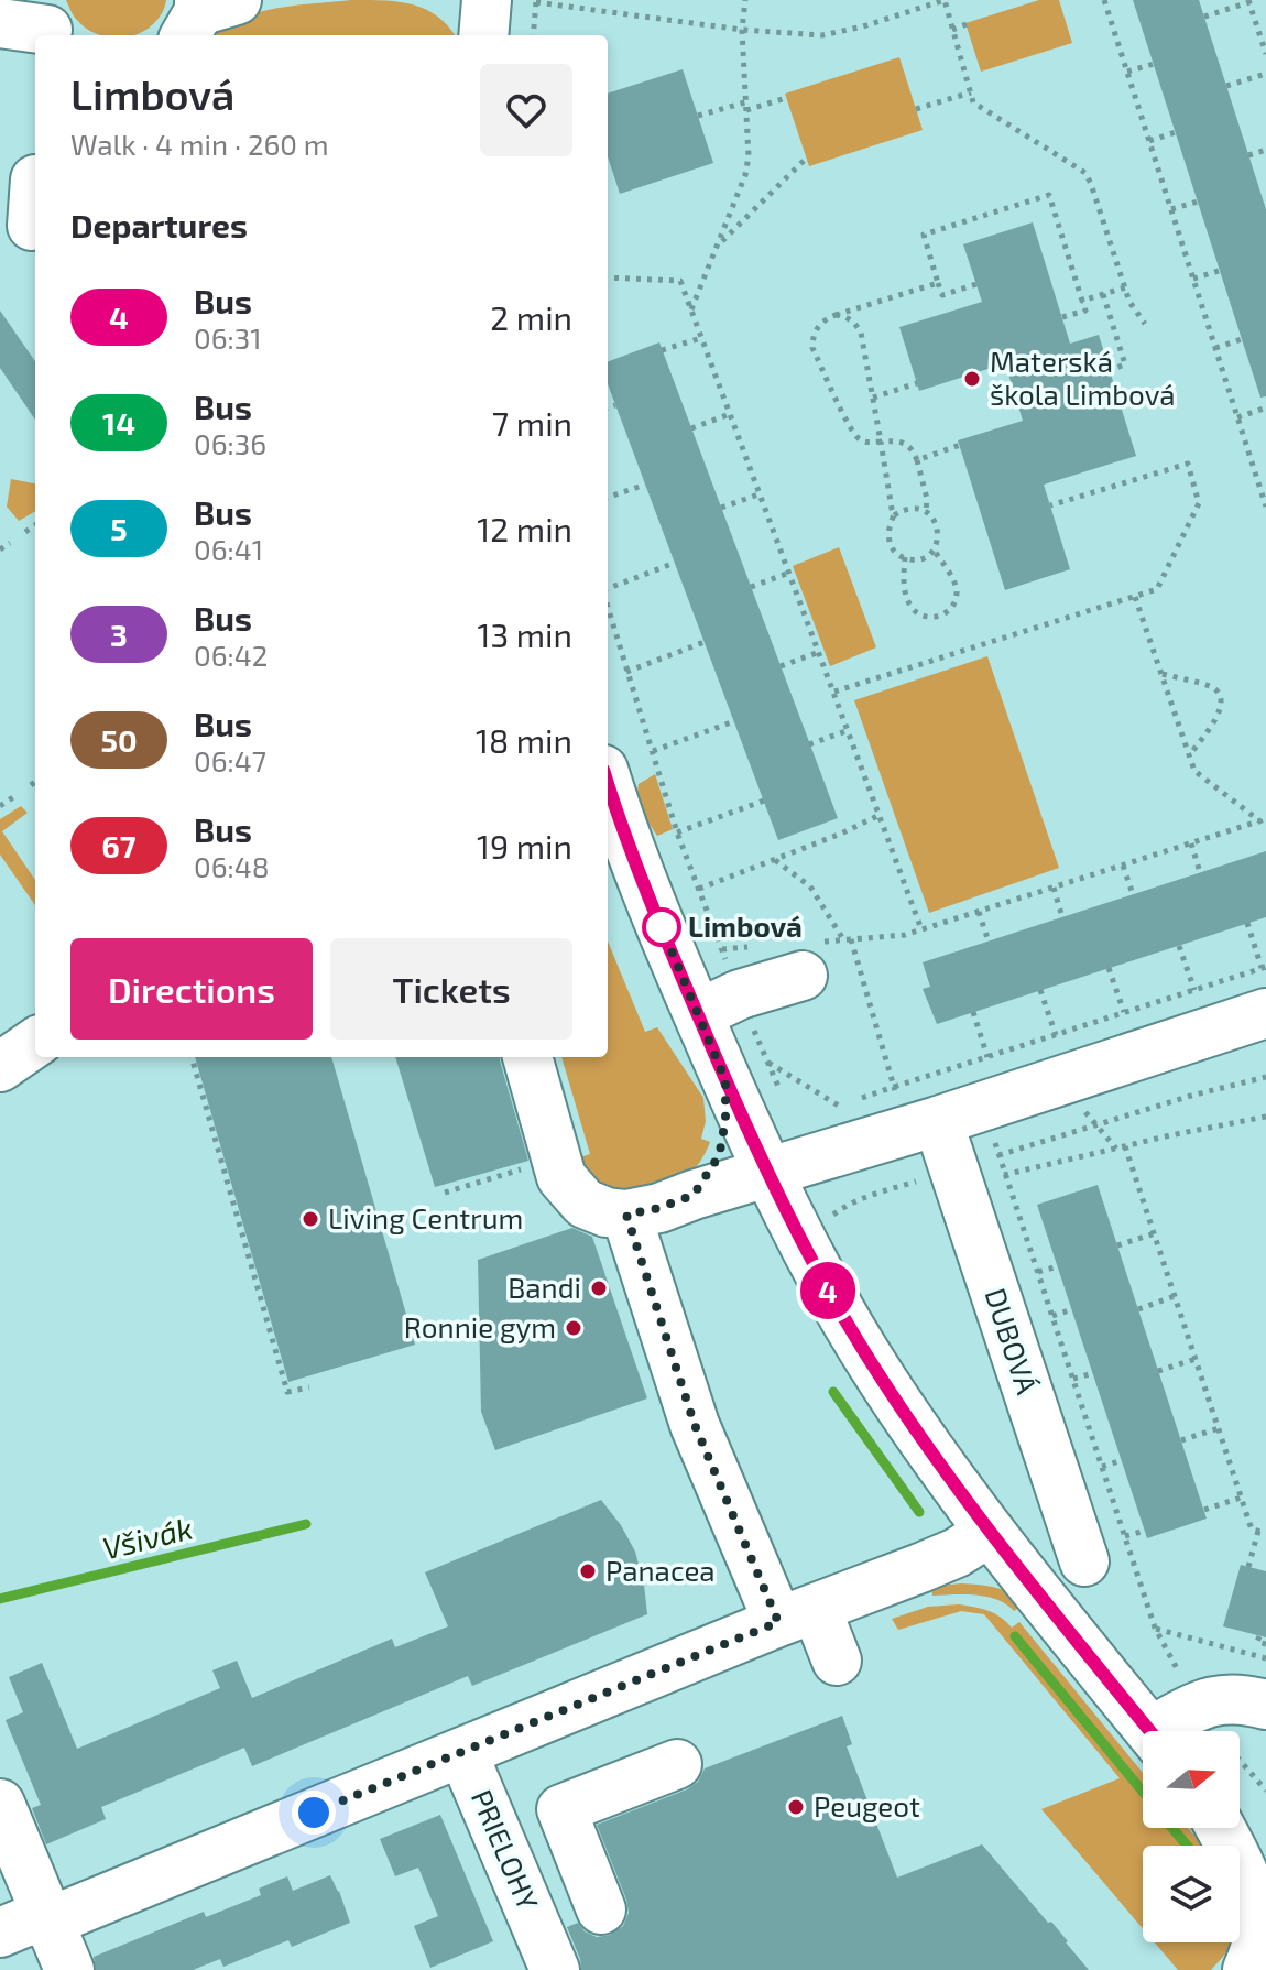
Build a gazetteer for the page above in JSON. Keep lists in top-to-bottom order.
{
  "streets": {
    "street": ["DUBOVÁ", "PRIELOHY"]
  },
  "water": ["Všivák"],
  "places": [
    "Materská škola Limbová",
    "Limbová",
    "Living Centrum",
    "Bandi",
    "Ronnie gym",
    "Panacea",
    "Peugeot"
  ],
  "lines": ["bus line 4"],
  "north": "right",
  "page": {
    "on_map": "4",
    "heading": [
      ["Limbová", "Walk · 4 min · 260 m"],
      "Departures"
    ],
    "list": [
      {
        "mark": "4",
        "name": "Bus",
        "note": "06:31",
        "value": "2 min"
      },
      {
        "mark": "14",
        "name": "Bus",
        "note": "06:36",
        "value": "7 min"
      },
      {
        "mark": "5",
        "name": "Bus",
        "note": "06:41",
        "value": "12 min"
      },
      {
        "mark": "3",
        "name": "Bus",
        "note": "06:42",
        "value": "13 min"
      },
      {
        "mark": "50",
        "name": "Bus",
        "note": "06:47",
        "value": "18 min"
      },
      {
        "mark": "67",
        "name": "Bus",
        "note": "06:48",
        "value": "19 min"
      }
    ],
    "buttons": ["Directions", "Tickets"]
  }
}
